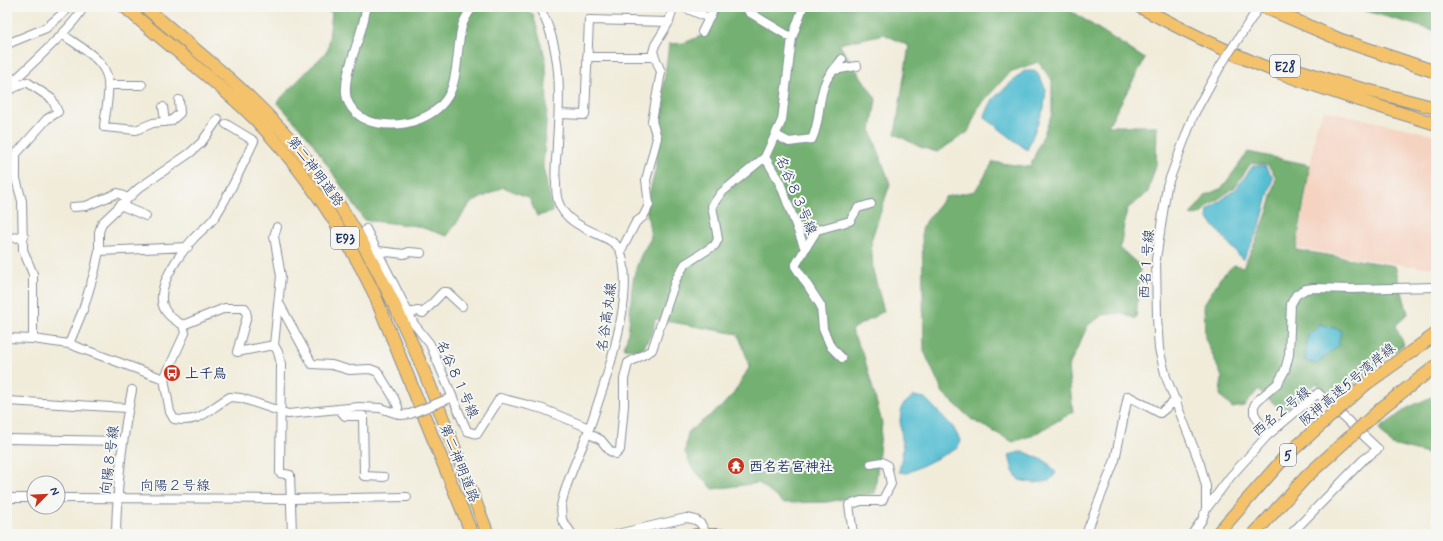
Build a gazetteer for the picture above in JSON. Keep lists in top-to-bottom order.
{
  "streets": {
    "highway": [
      "E28",
      "第二神明道路",
      "E93",
      "阪神高速5号湾岸線",
      "5"
    ],
    "street": [
      "名谷８３号線",
      "西名１号線",
      "名谷高丸線",
      "名谷８１号線",
      "西名２号線",
      "向陽８号線",
      "向陽２号線"
    ]
  },
  "crossings": [
    ["名谷８３号線", "名谷８１号線"],
    ["西名１号線", "西名２号線"],
    ["名谷高丸線", "名谷８１号線"],
    ["向陽８号線", "向陽２号線"]
  ],
  "places": {
    "bus stop": ["上千鳥"],
    "temple": ["西名若宮神社"]
  },
  "north": "top right"
}
